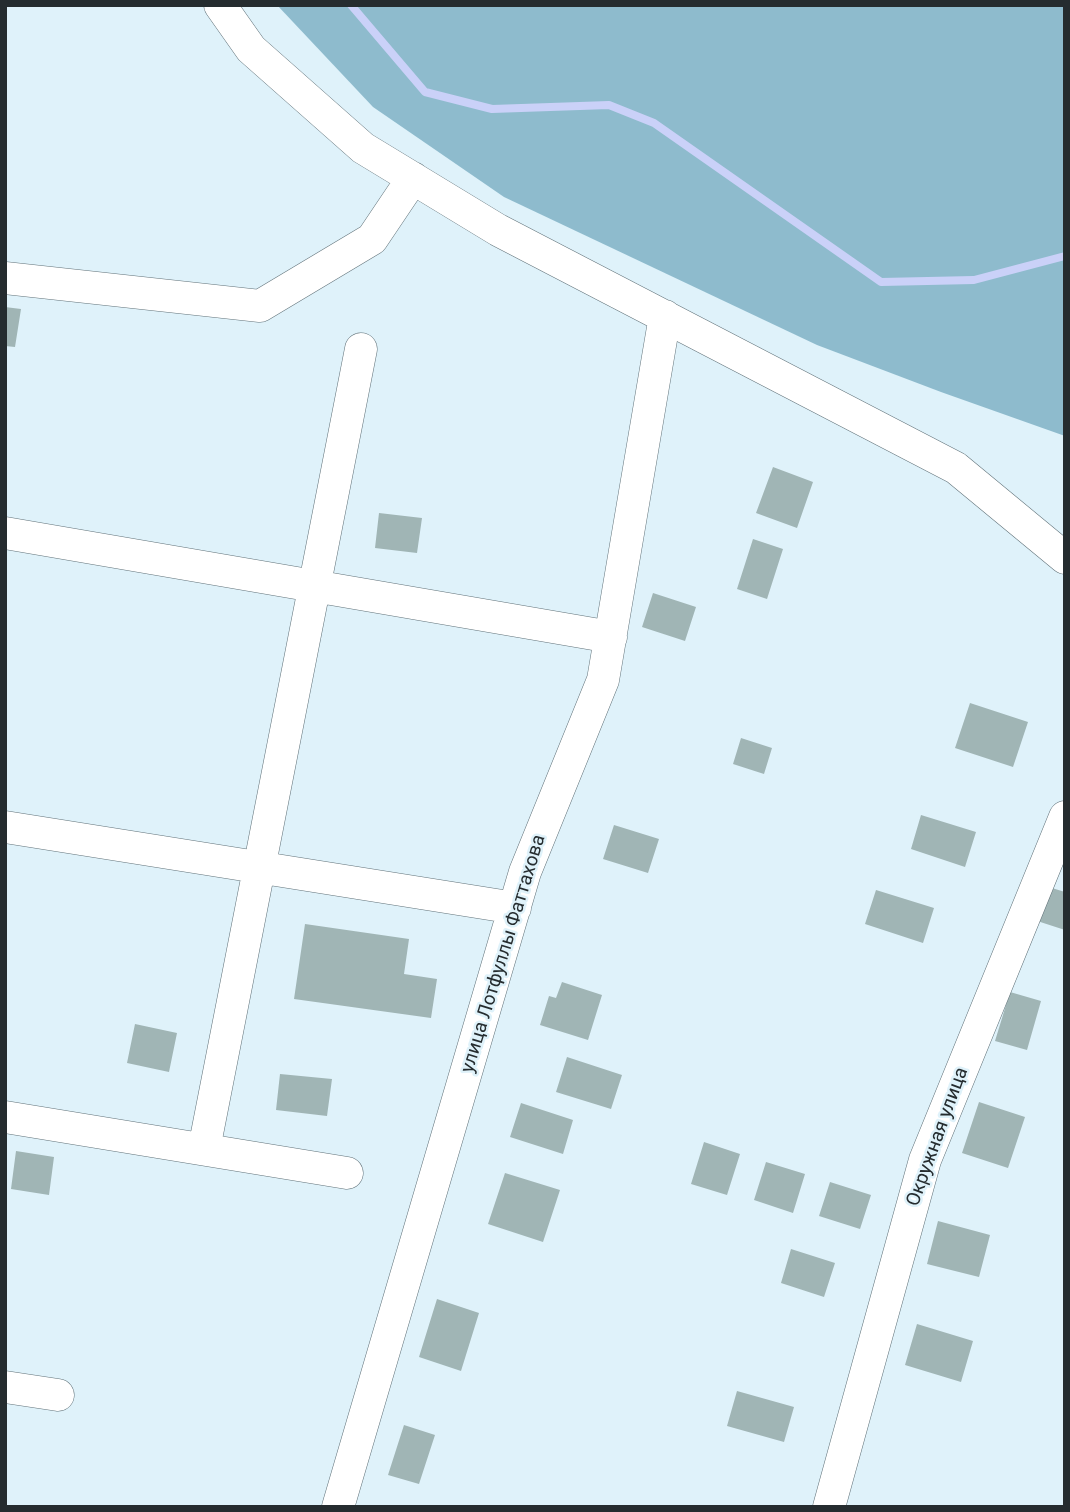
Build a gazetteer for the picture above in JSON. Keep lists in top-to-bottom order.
{
  "streets": {
    "street": ["улица Лотфуллы Фаттахова", "Окружная улица"]
  }
}
